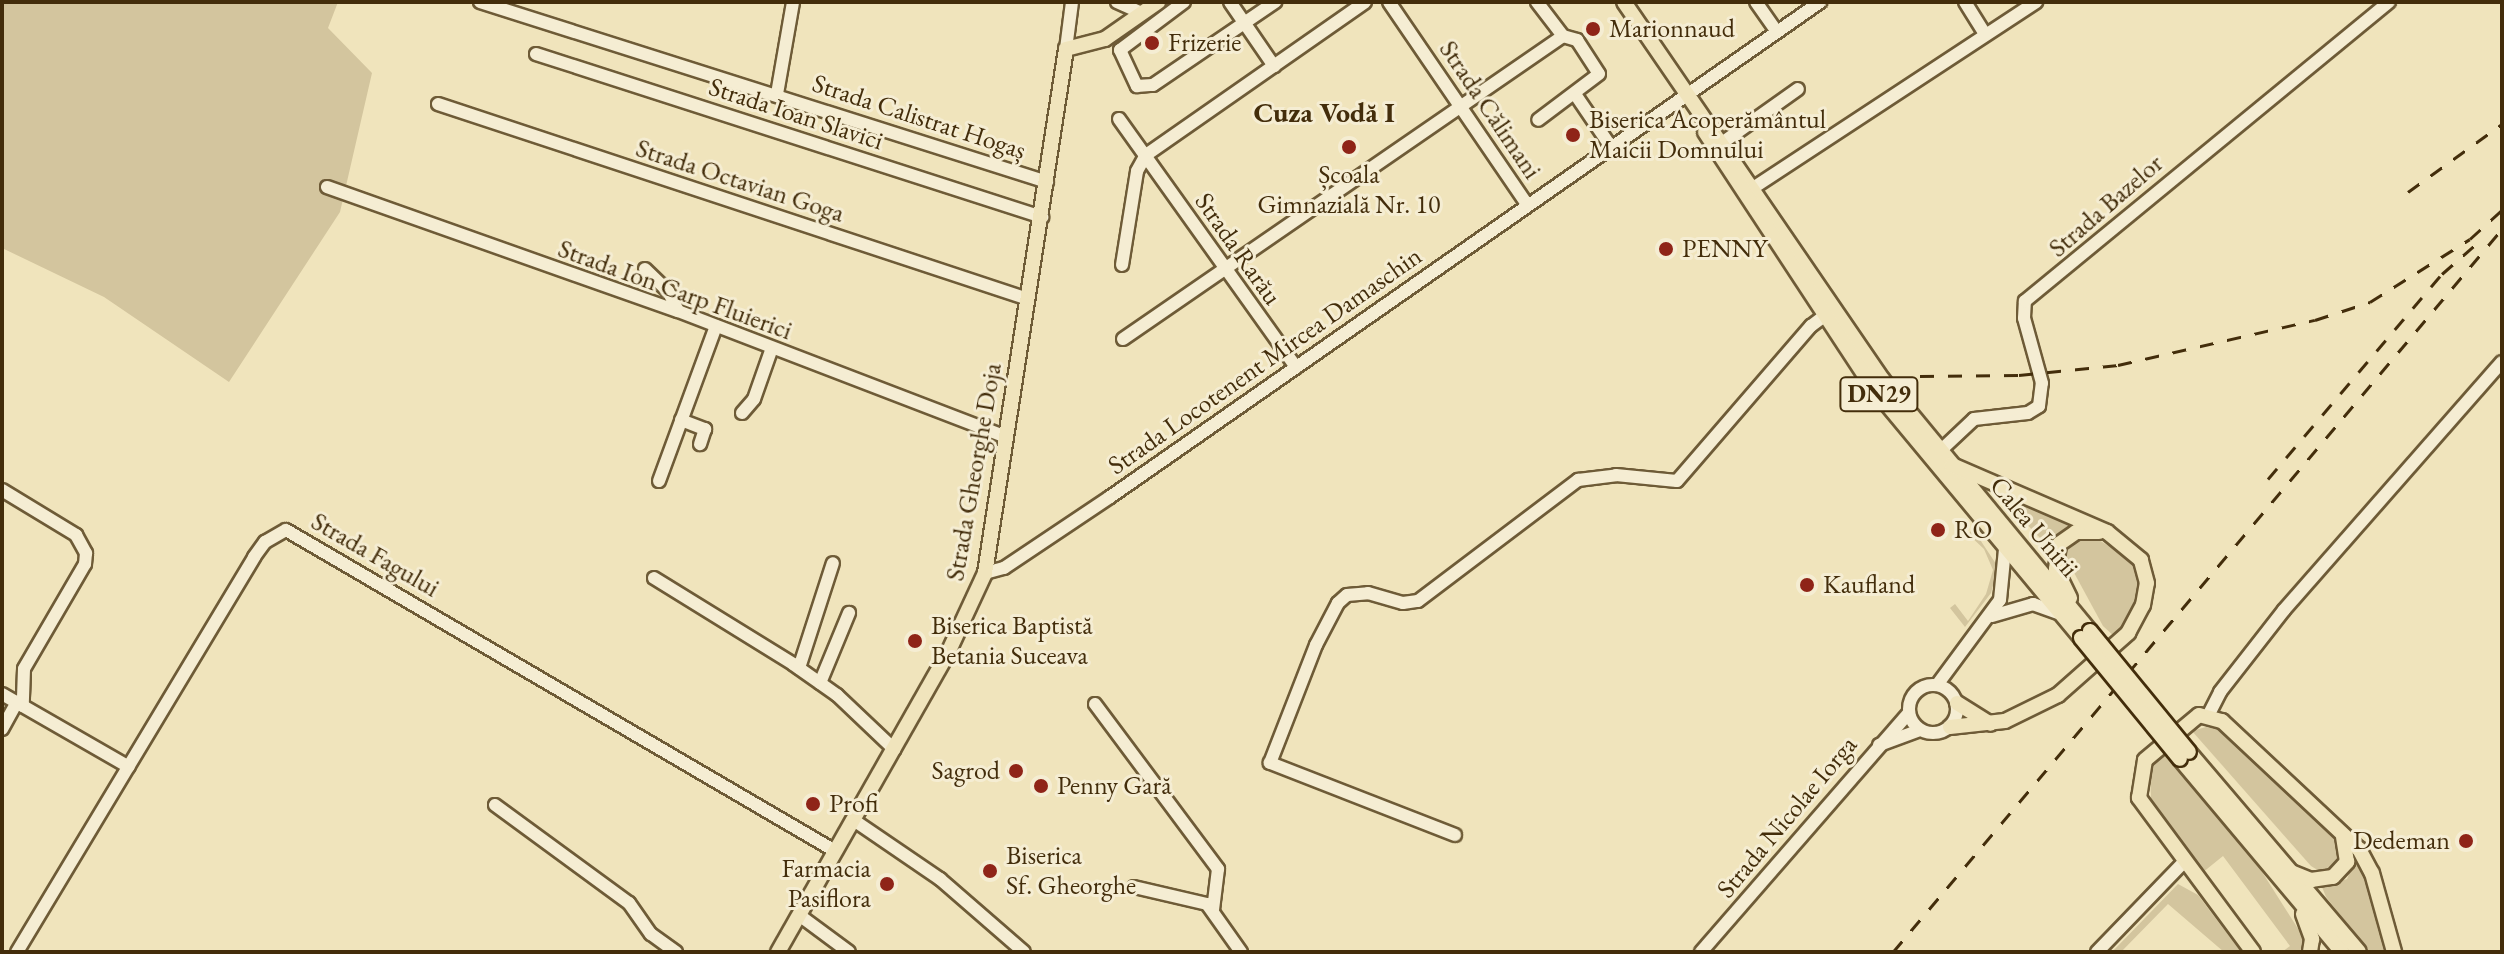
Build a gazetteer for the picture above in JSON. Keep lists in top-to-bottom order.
{
  "streets": {
    "main road": ["DN29", "Strada Gheorghe Doja", "Calea Unirii"],
    "street": [
      "Strada Călimani",
      "Strada Ioan Slavici",
      "Strada Calistrat Hogaș",
      "Strada Octavian Goga",
      "Strada Bazelor",
      "Strada Rarău",
      "Strada Ion Carp Fluierici",
      "Strada Locotenent Mircea Damaschin",
      "Strada Fagului",
      "Strada Nicolae Iorga"
    ]
  },
  "crossings": [
    ["Strada Călimani", "Strada Locotenent Mircea Damaschin"],
    ["Strada Ioan Slavici", "Strada Gheorghe Doja"],
    ["Strada Calistrat Hogaș", "Strada Gheorghe Doja"],
    ["Strada Octavian Goga", "Strada Gheorghe Doja"],
    ["Strada Bazelor", "Calea Unirii"],
    ["Strada Rarău", "Strada Locotenent Mircea Damaschin"],
    ["Strada Ion Carp Fluierici", "Strada Gheorghe Doja"],
    ["Strada Locotenent Mircea Damaschin", "Strada Gheorghe Doja"],
    ["Strada Locotenent Mircea Damaschin", "Calea Unirii"],
    ["Strada Gheorghe Doja", "Strada Fagului"],
    ["Calea Unirii", "Strada Nicolae Iorga"]
  ],
  "districts": ["Cuza Vodă I"],
  "places": [
    "Marionnaud",
    "Frizerie",
    "Biserica Acoperământul Maicii Domnului",
    "Școala Gimnazială Nr. 10",
    "PENNY",
    "RO",
    "Kaufland",
    "Biserica Baptistă Betania Suceava",
    "Sagrod",
    "Penny Gară",
    "Profi",
    "Dedeman",
    "Biserica Sf. Gheorghe",
    "Farmacia Pasiflora"
  ]
}
